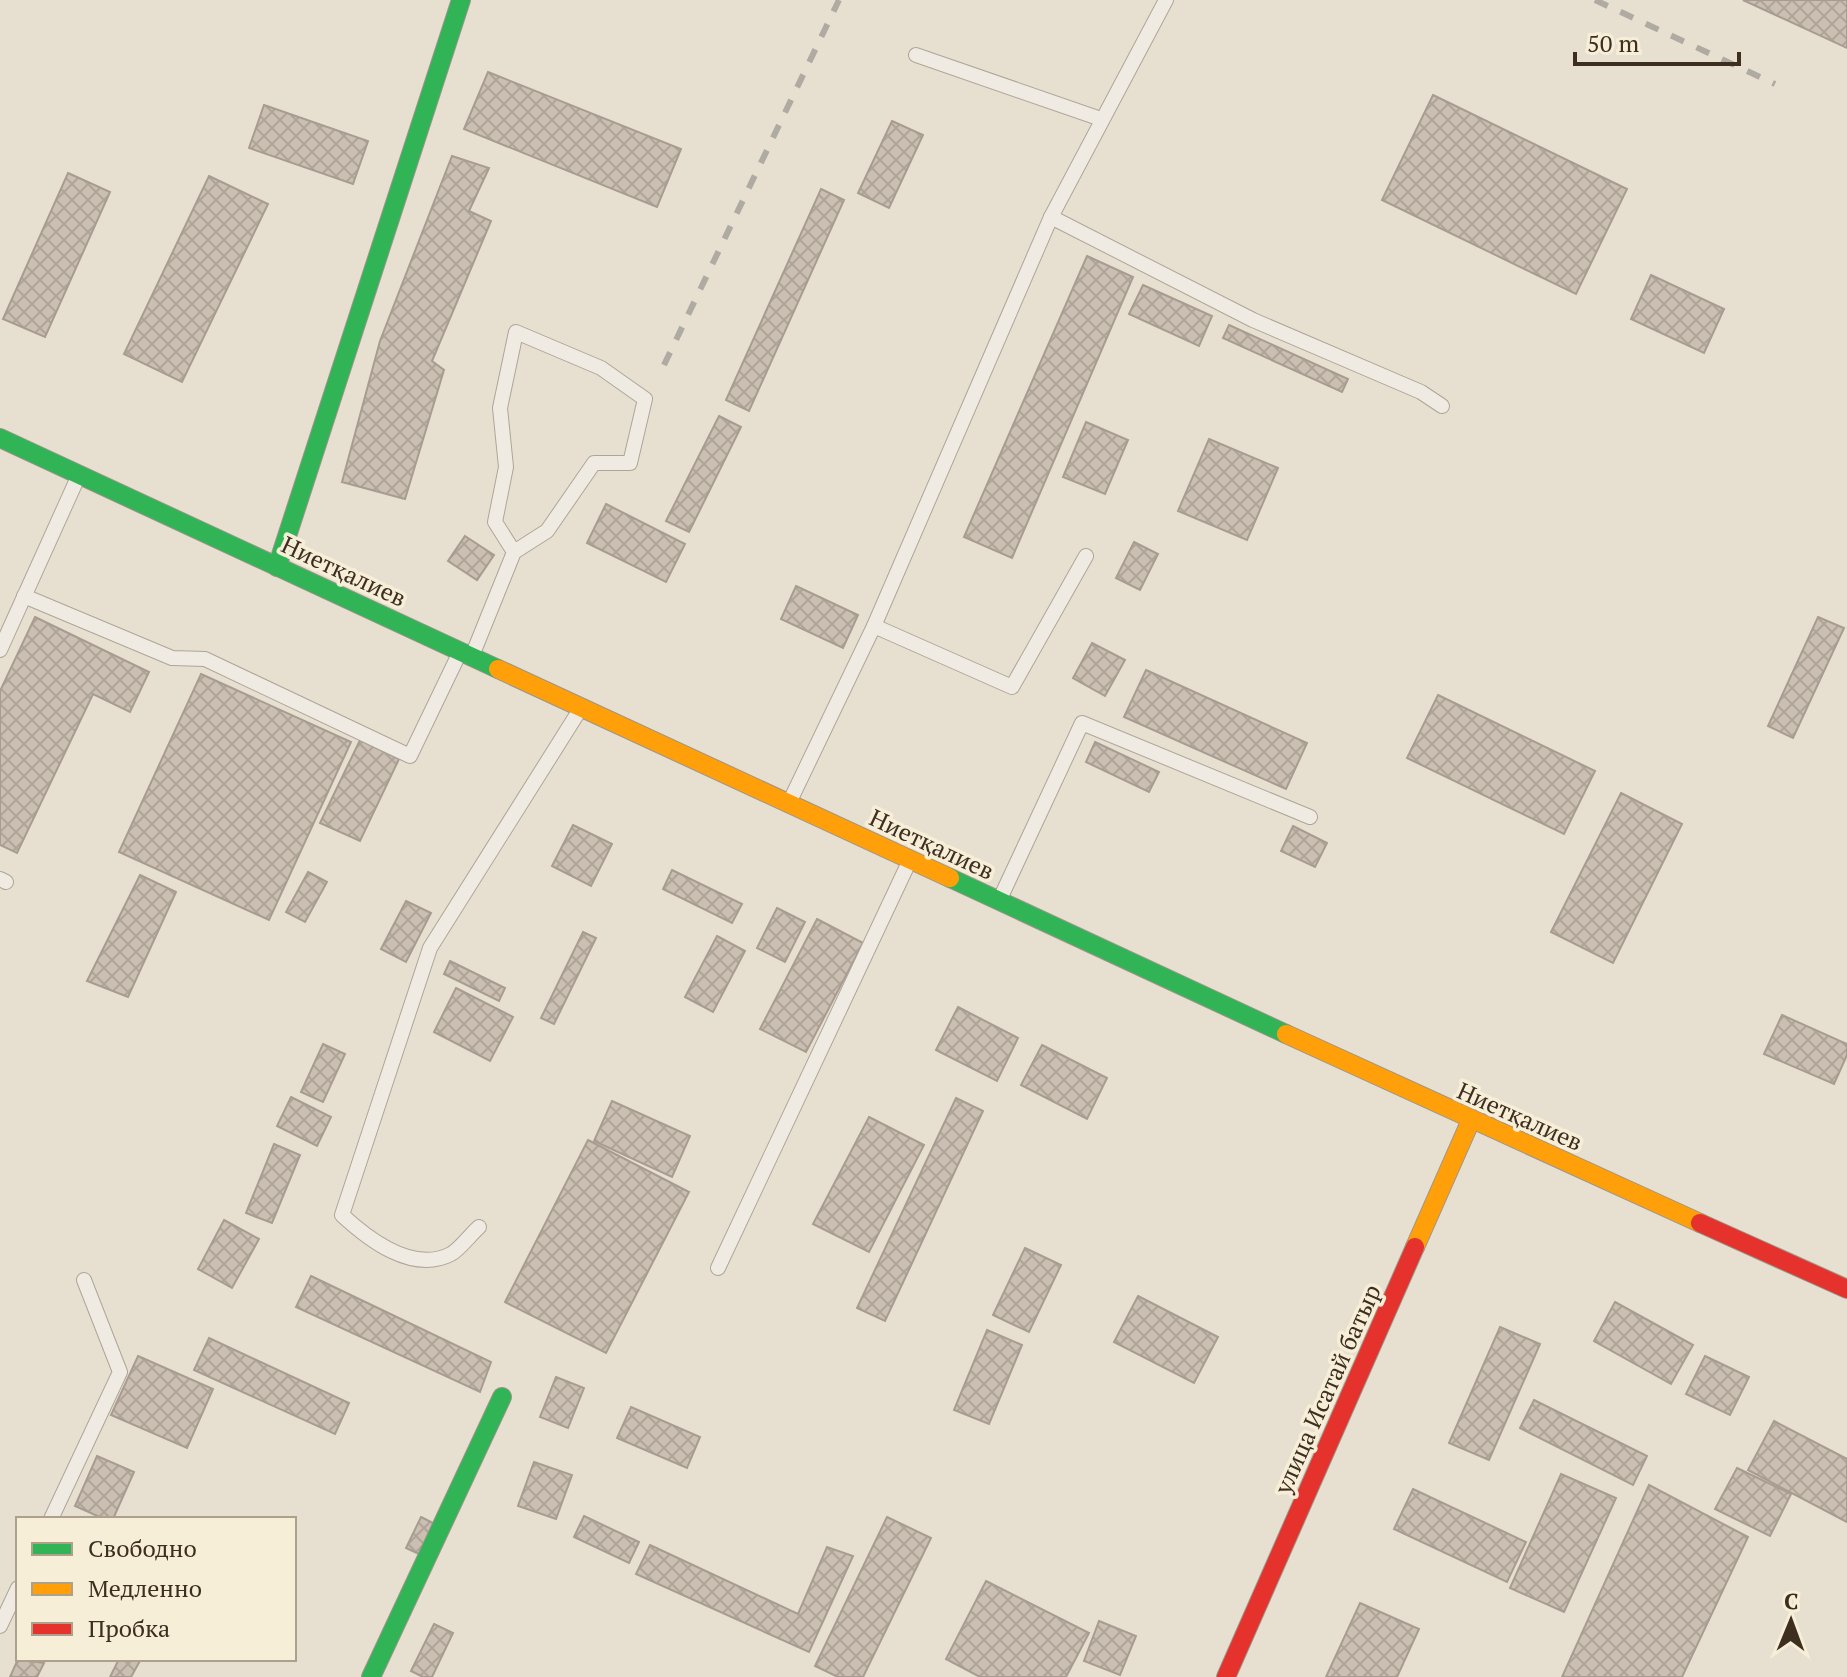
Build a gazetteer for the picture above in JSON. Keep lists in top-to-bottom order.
{
  "streets": {
    "street": ["Ниетқалиев", "улица Исатай батыр"]
  },
  "crossings": [
    ["Ниетқалиев", "улица Исатай батыр"]
  ],
  "legend": ["Свободно", "Медленно", "Пробка"],
  "scale_bar": "50 m",
  "north": "top"
}
